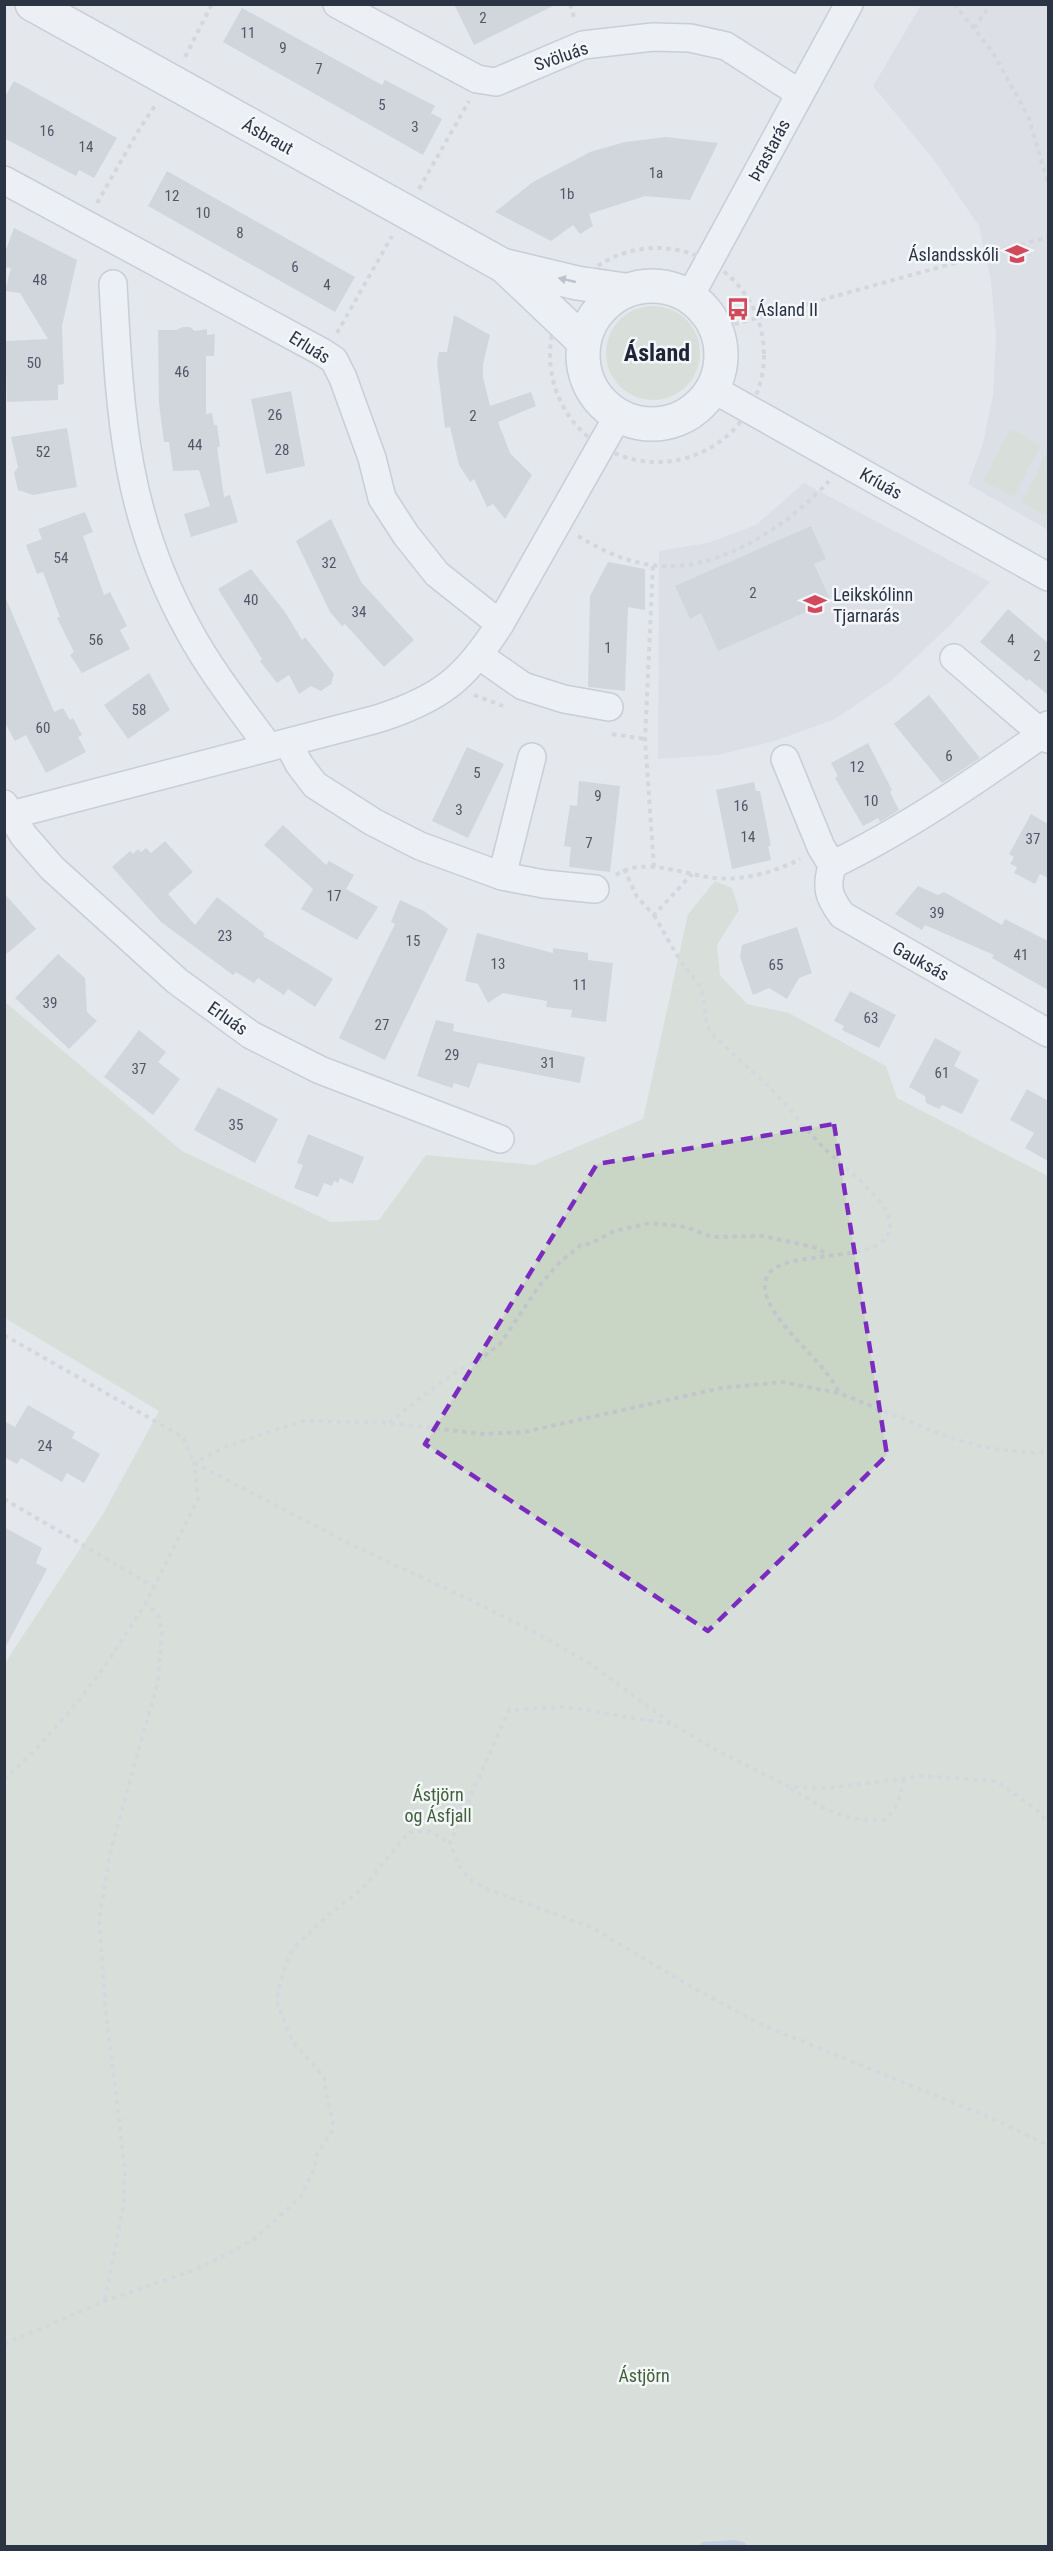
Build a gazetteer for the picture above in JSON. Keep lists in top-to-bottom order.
{
  "streets": {
    "street": [
      "Svöluás",
      "Ásbraut",
      "Þrastarás",
      "Erluás",
      "Kríuás",
      "Gauksás"
    ]
  },
  "crossings": [
    ["Svöluás", "Þrastarás"],
    ["Ásbraut", "Þrastarás"],
    ["Ásbraut", "Erluás"],
    ["Ásbraut", "Kríuás"],
    ["Þrastarás", "Erluás"],
    ["Þrastarás", "Kríuás"],
    ["Erluás", "Kríuás"]
  ],
  "districts": ["Ásland"],
  "parks": ["Ástjörn og Ásfjall", "Ástjörn"],
  "places": {
    "school or university": ["Áslandsskóli", "Leikskólinn Tjarnarás"],
    "bus stop": ["Ásland II"]
  },
  "house_numbers": [
    "2",
    "11",
    "9",
    "7",
    "5",
    "3",
    "16",
    "14",
    "1a",
    "1b",
    "12",
    "10",
    "8",
    "6",
    "48",
    "4",
    "50",
    "46",
    "26",
    "2",
    "44",
    "28",
    "52",
    "54",
    "32",
    "2",
    "40",
    "34",
    "56",
    "4",
    "1",
    "2",
    "58",
    "60",
    "6",
    "12",
    "5",
    "9",
    "10",
    "16",
    "3",
    "14",
    "37",
    "7",
    "17",
    "39",
    "23",
    "15",
    "41",
    "13",
    "65",
    "11",
    "39",
    "63",
    "27",
    "29",
    "31",
    "37",
    "61",
    "35",
    "24"
  ]
}
